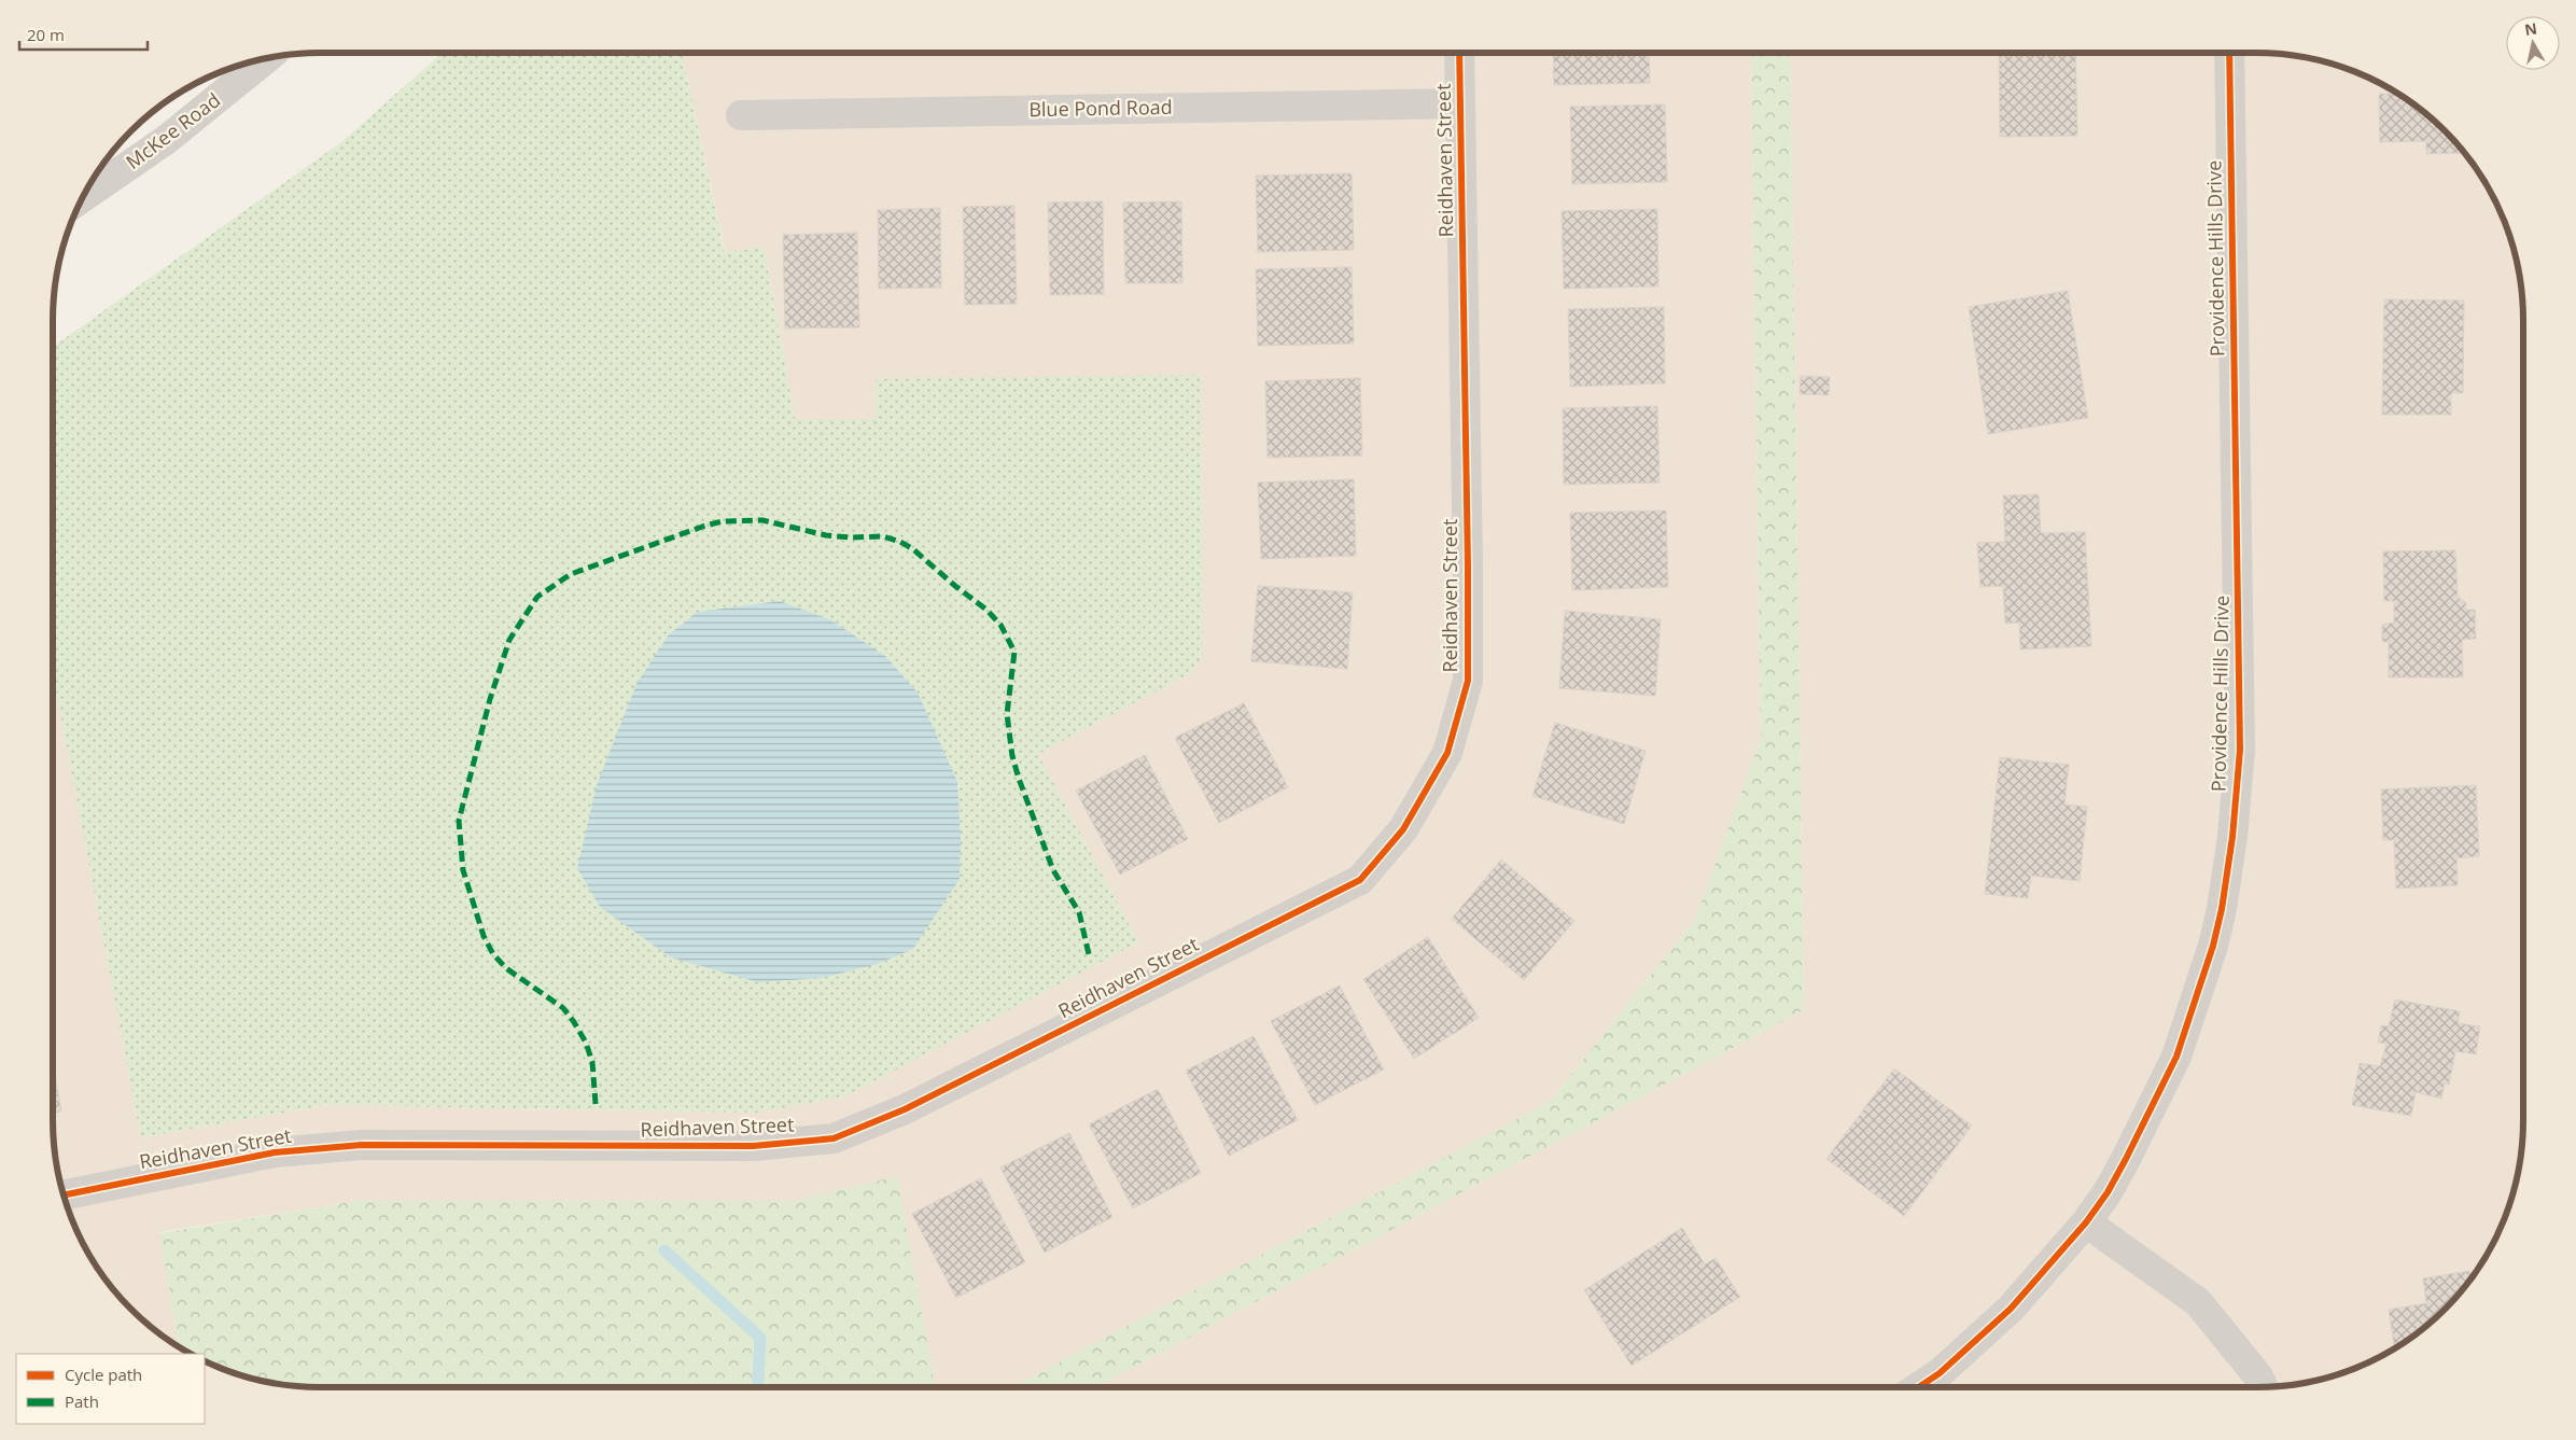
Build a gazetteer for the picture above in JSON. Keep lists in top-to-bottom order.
{
  "streets": {
    "street": [
      "Blue Pond Road",
      "McKee Road",
      "Reidhaven Street",
      "Providence Hills Drive"
    ]
  },
  "crossings": [
    ["Blue Pond Road", "Reidhaven Street"]
  ],
  "legend": ["Cycle path", "Path"],
  "scale_bar": "20 m",
  "north": "top"
}
